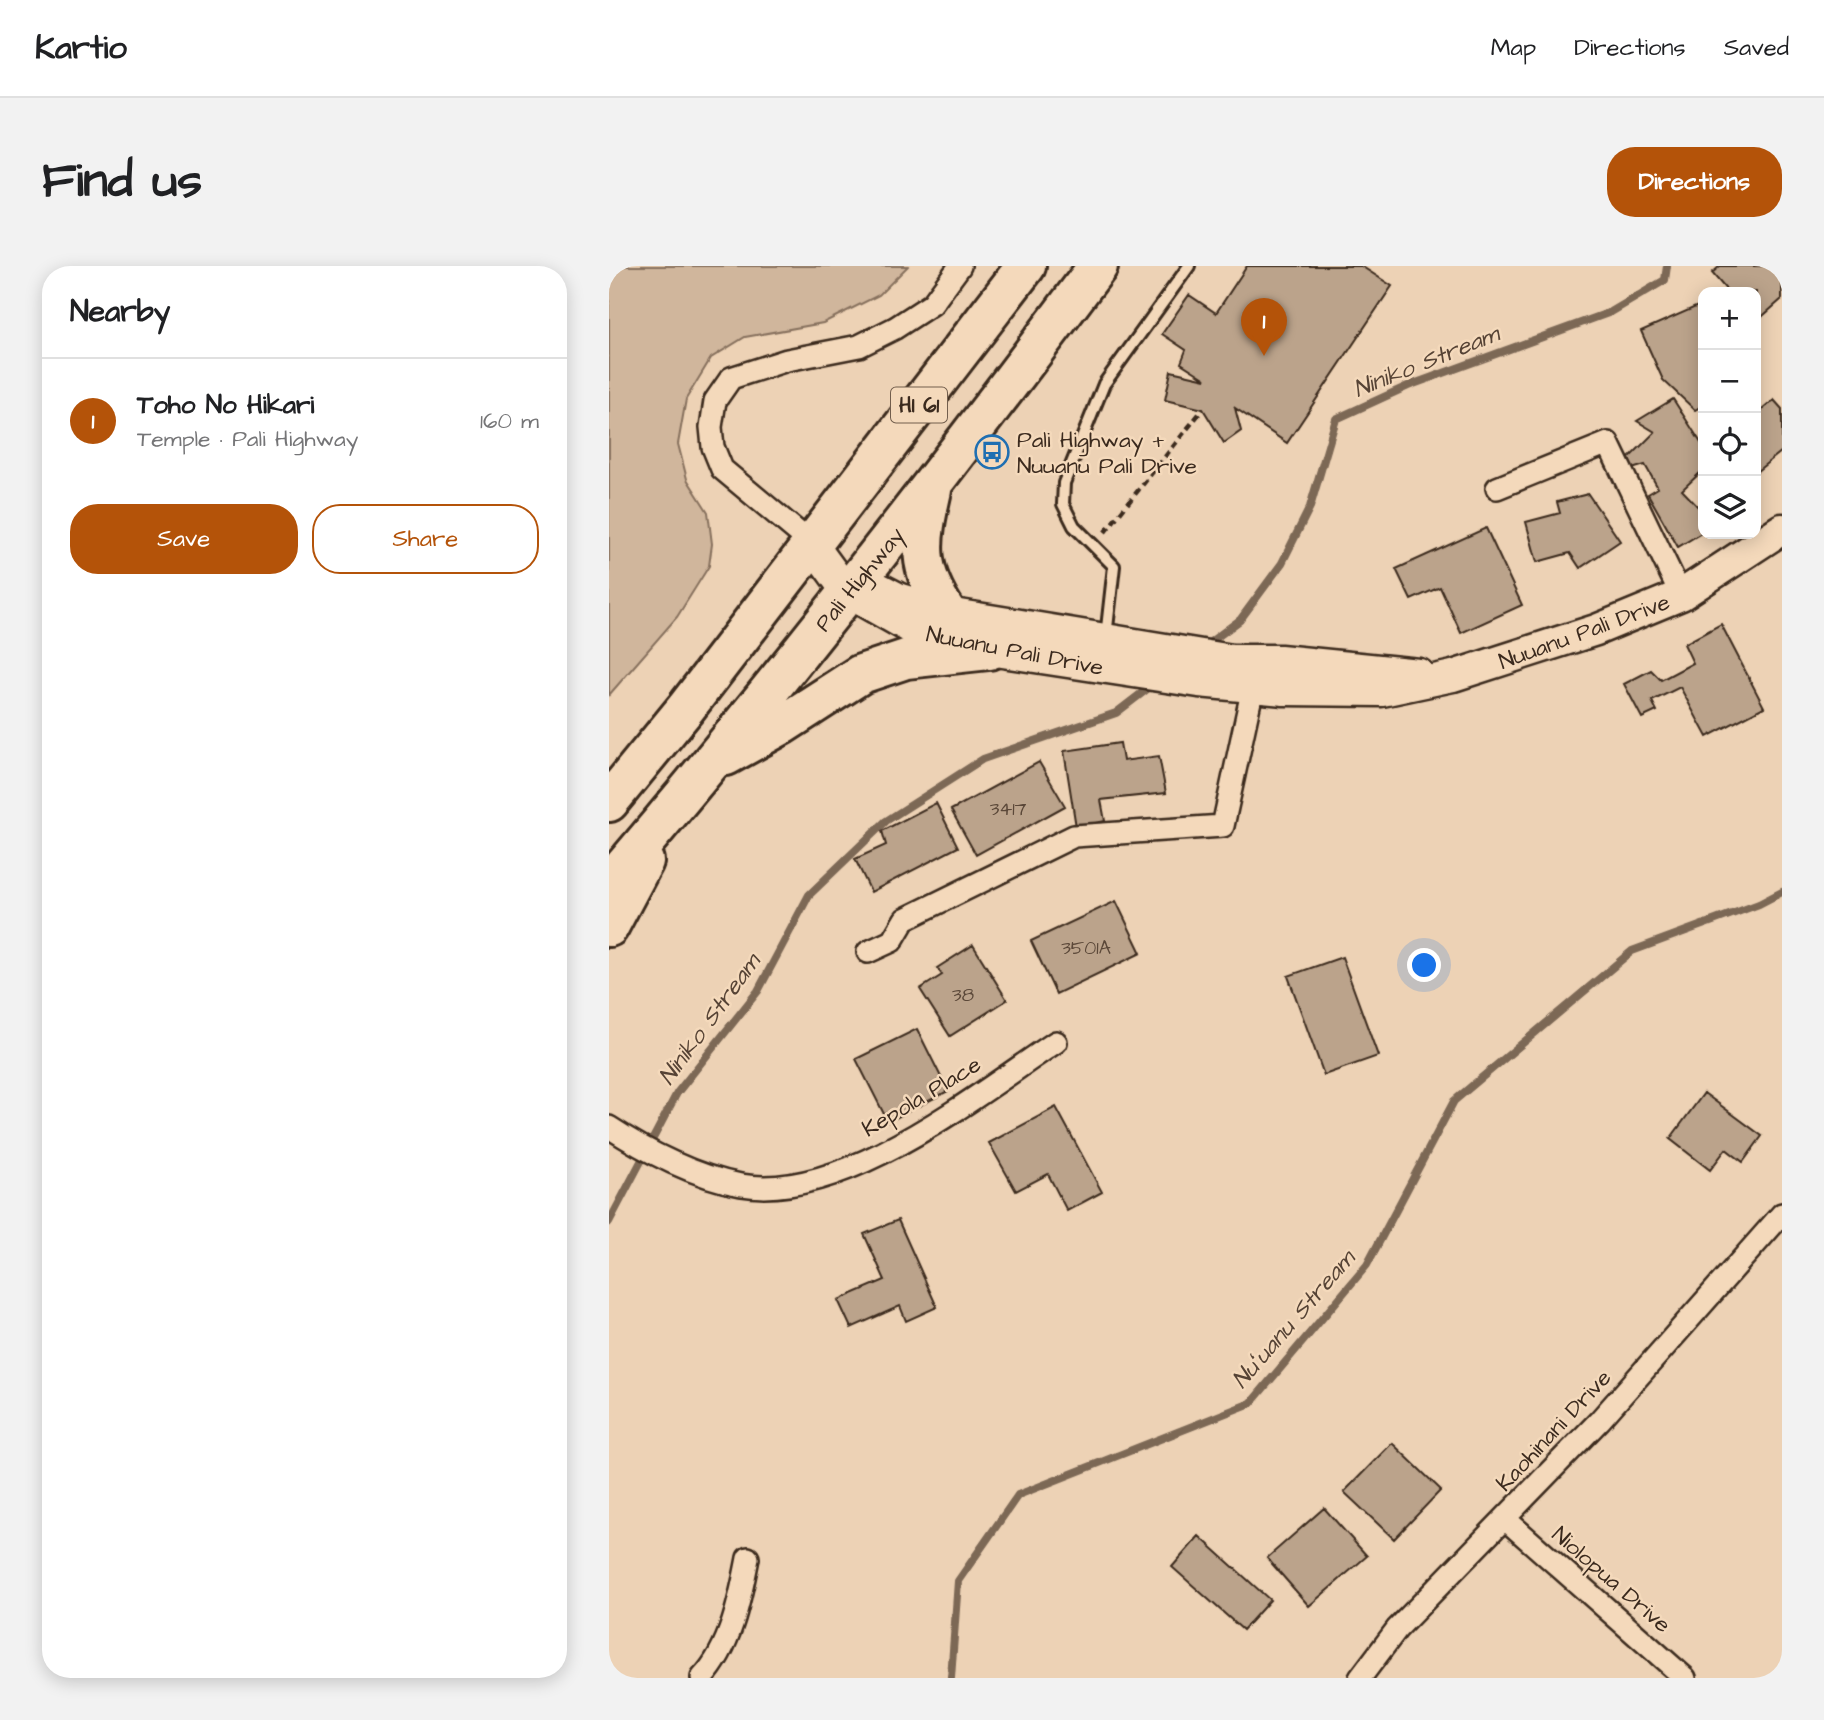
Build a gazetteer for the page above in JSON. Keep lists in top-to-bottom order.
{
  "streets": {
    "highway": ["HI 61", "Pali Highway"],
    "street": [
      "Nuuanu Pali Drive",
      "Kepola Place",
      "Kaohinani Drive",
      "Niolopua Drive"
    ]
  },
  "crossings": [
    ["HI 61", "Nuuanu Pali Drive"],
    ["Pali Highway", "Nuuanu Pali Drive"],
    ["Kaohinani Drive", "Niolopua Drive"]
  ],
  "water": ["Niniko Stream", "Nuʻuanu Stream"],
  "places": {
    "bus stop": ["Pali Highway + Nuuanu Pali Drive"]
  },
  "house_numbers": ["3417", "3501A", "38"],
  "page": {
    "header": "Kartio",
    "nav": ["Map", "Directions", "Saved"],
    "buttons": [
      "Directions",
      ["Save", "Share"]
    ],
    "title": "Find us",
    "heading": "Nearby",
    "map_buttons": ["+", "−"],
    "pins": "1",
    "list": [
      {
        "mark": "1",
        "name": "Toho No Hikari",
        "note": "Temple · Pali Highway",
        "value": "160 m"
      }
    ]
  }
}
